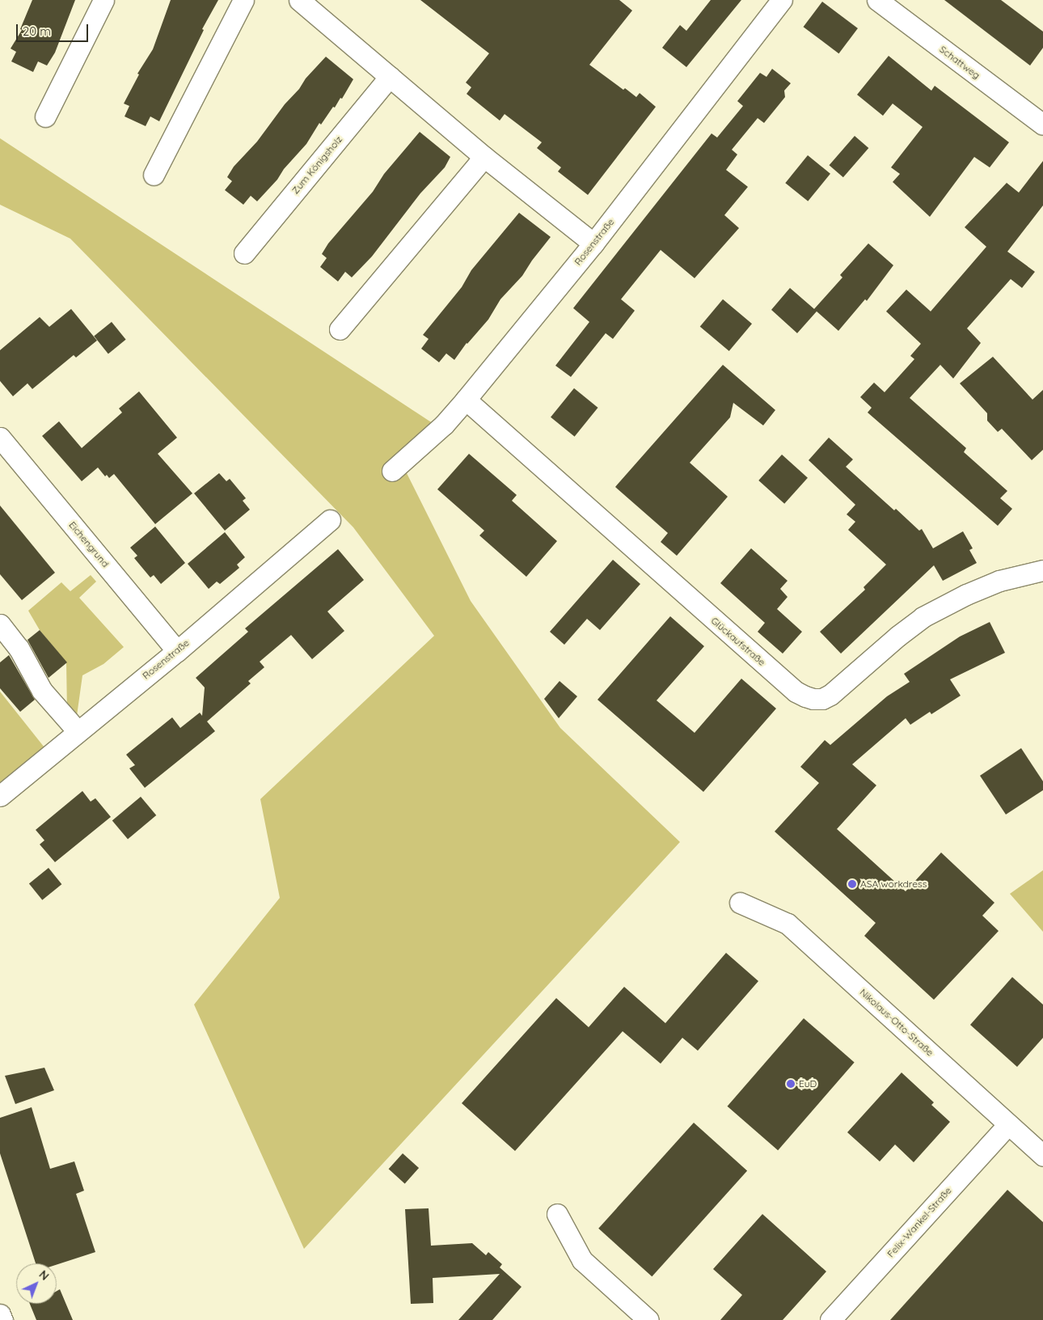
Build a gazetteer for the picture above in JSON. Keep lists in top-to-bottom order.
{
  "streets": {
    "street": [
      "Schattweg",
      "Zum Königsholz",
      "Rosenstraße",
      "Eichengrund",
      "Glückaufstraße",
      "Nikolaus-Otto-Straße",
      "Felix-Wankel-Straße"
    ]
  },
  "crossings": [
    ["Rosenstraße", "Eichengrund"],
    ["Rosenstraße", "Glückaufstraße"],
    ["Nikolaus-Otto-Straße", "Felix-Wankel-Straße"]
  ],
  "places": ["ASA workdress", "EuD"],
  "scale_bar": "20 m",
  "north": "top right"
}
